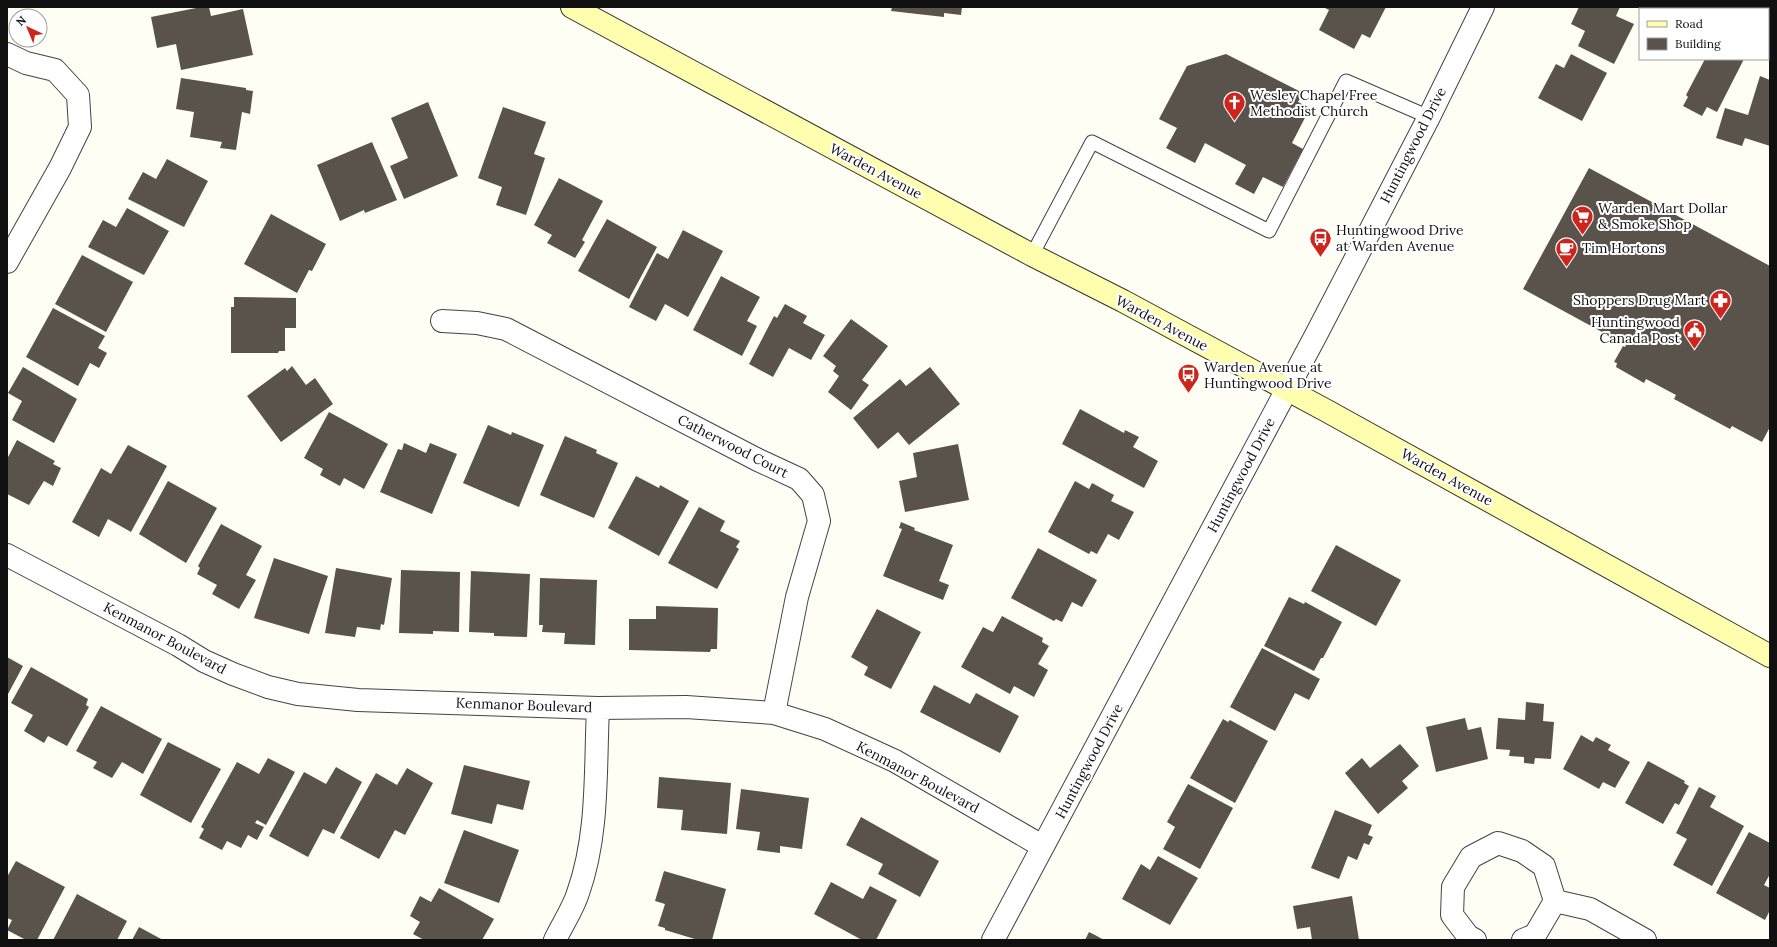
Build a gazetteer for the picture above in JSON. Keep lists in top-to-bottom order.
{
  "streets": {
    "main road": ["Warden Avenue"],
    "street": ["Huntingwood Drive", "Catherwood Court", "Kenmanor Boulevard"]
  },
  "crossings": [
    ["Huntingwood Drive", "Warden Avenue"],
    ["Huntingwood Drive", "Kenmanor Boulevard"],
    ["Catherwood Court", "Kenmanor Boulevard"]
  ],
  "places": {
    "church": ["Wesley Chapel Free Methodist Church"],
    "supermarket": ["Warden Mart Dollar & Smoke Shop"],
    "bus stop": ["Huntingwood Drive at Warden Avenue", "Warden Avenue at Huntingwood Drive"],
    "cafe": ["Tim Hortons"],
    "pharmacy": ["Shoppers Drug Mart"],
    "public building": ["Huntingwood Canada Post"]
  },
  "legend": ["Road", "Building"],
  "north": "top left"
}
